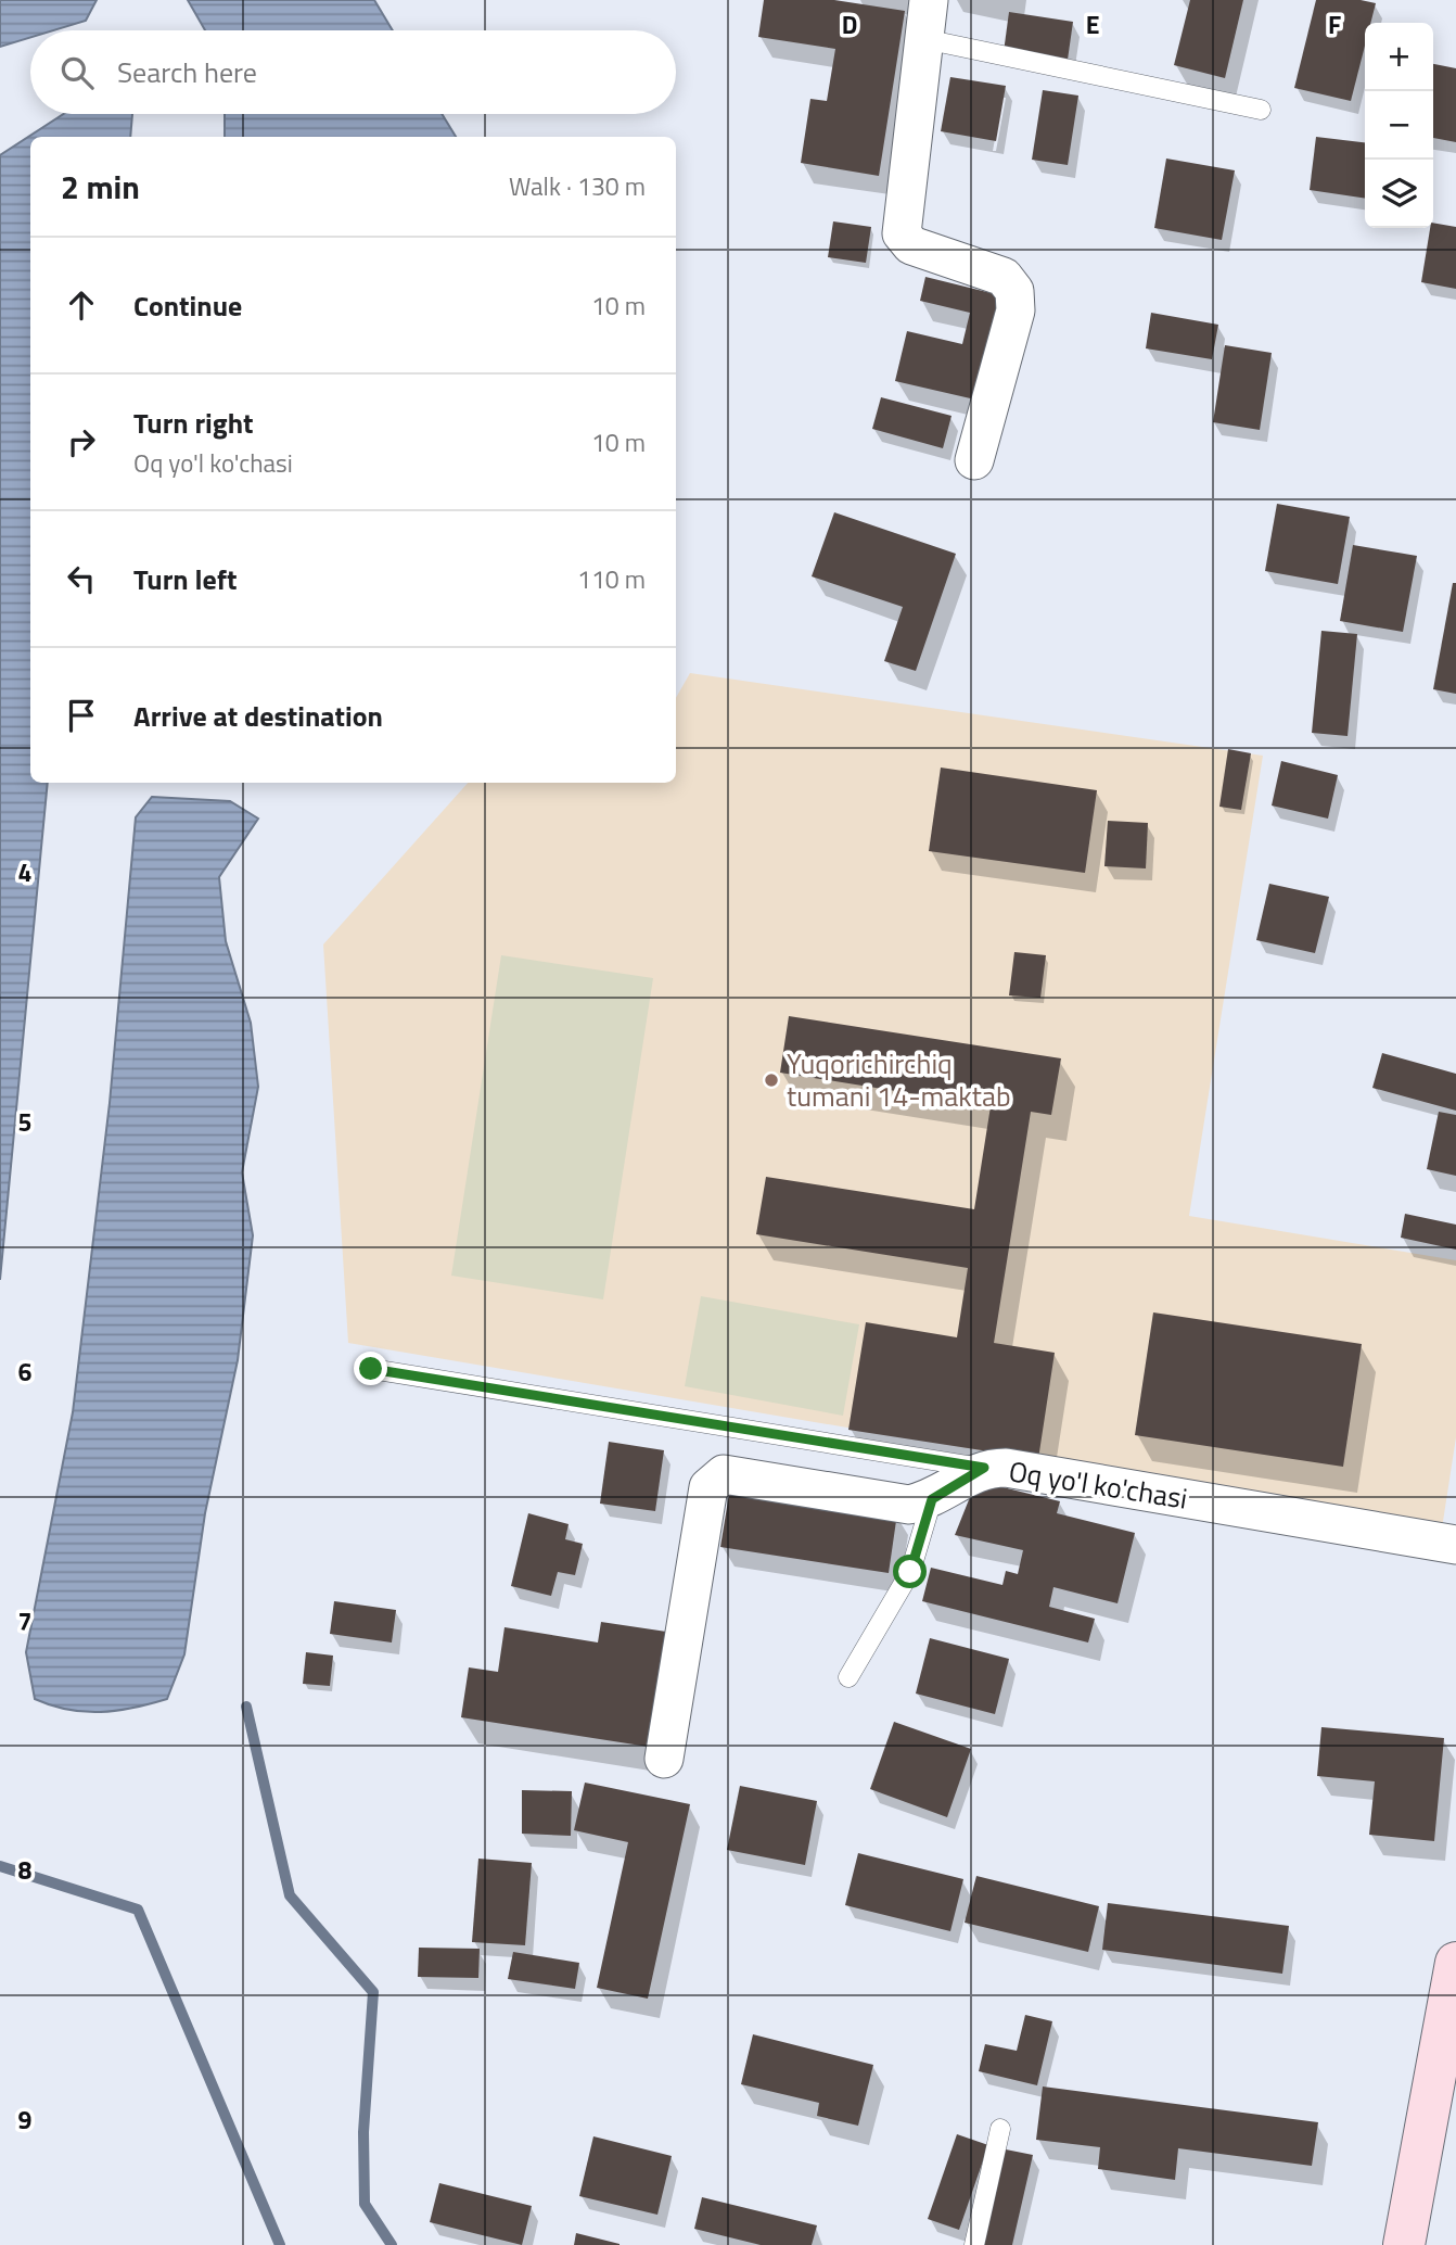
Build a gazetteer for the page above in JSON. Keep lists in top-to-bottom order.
{
  "streets": {
    "street": ["Oq yo'l ko'chasi"]
  },
  "places": ["Yuqorichirchiq tumani 14-maktab"],
  "page": {
    "map_buttons": ["+", "−"],
    "search": "Search here",
    "heading": ["2 min", "Walk · 130 m"],
    "list": [
      ["Continue", "10 m"],
      ["Turn right", "Oq yo'l ko'chasi", "10 m"],
      ["Turn left", "110 m"],
      "Arrive at destination"
    ]
  },
  "grid": {
    "columns": ["D", "E", "F"],
    "rows": [
      "4",
      "5",
      "6",
      "7",
      "8",
      "9"
    ]
  }
}
